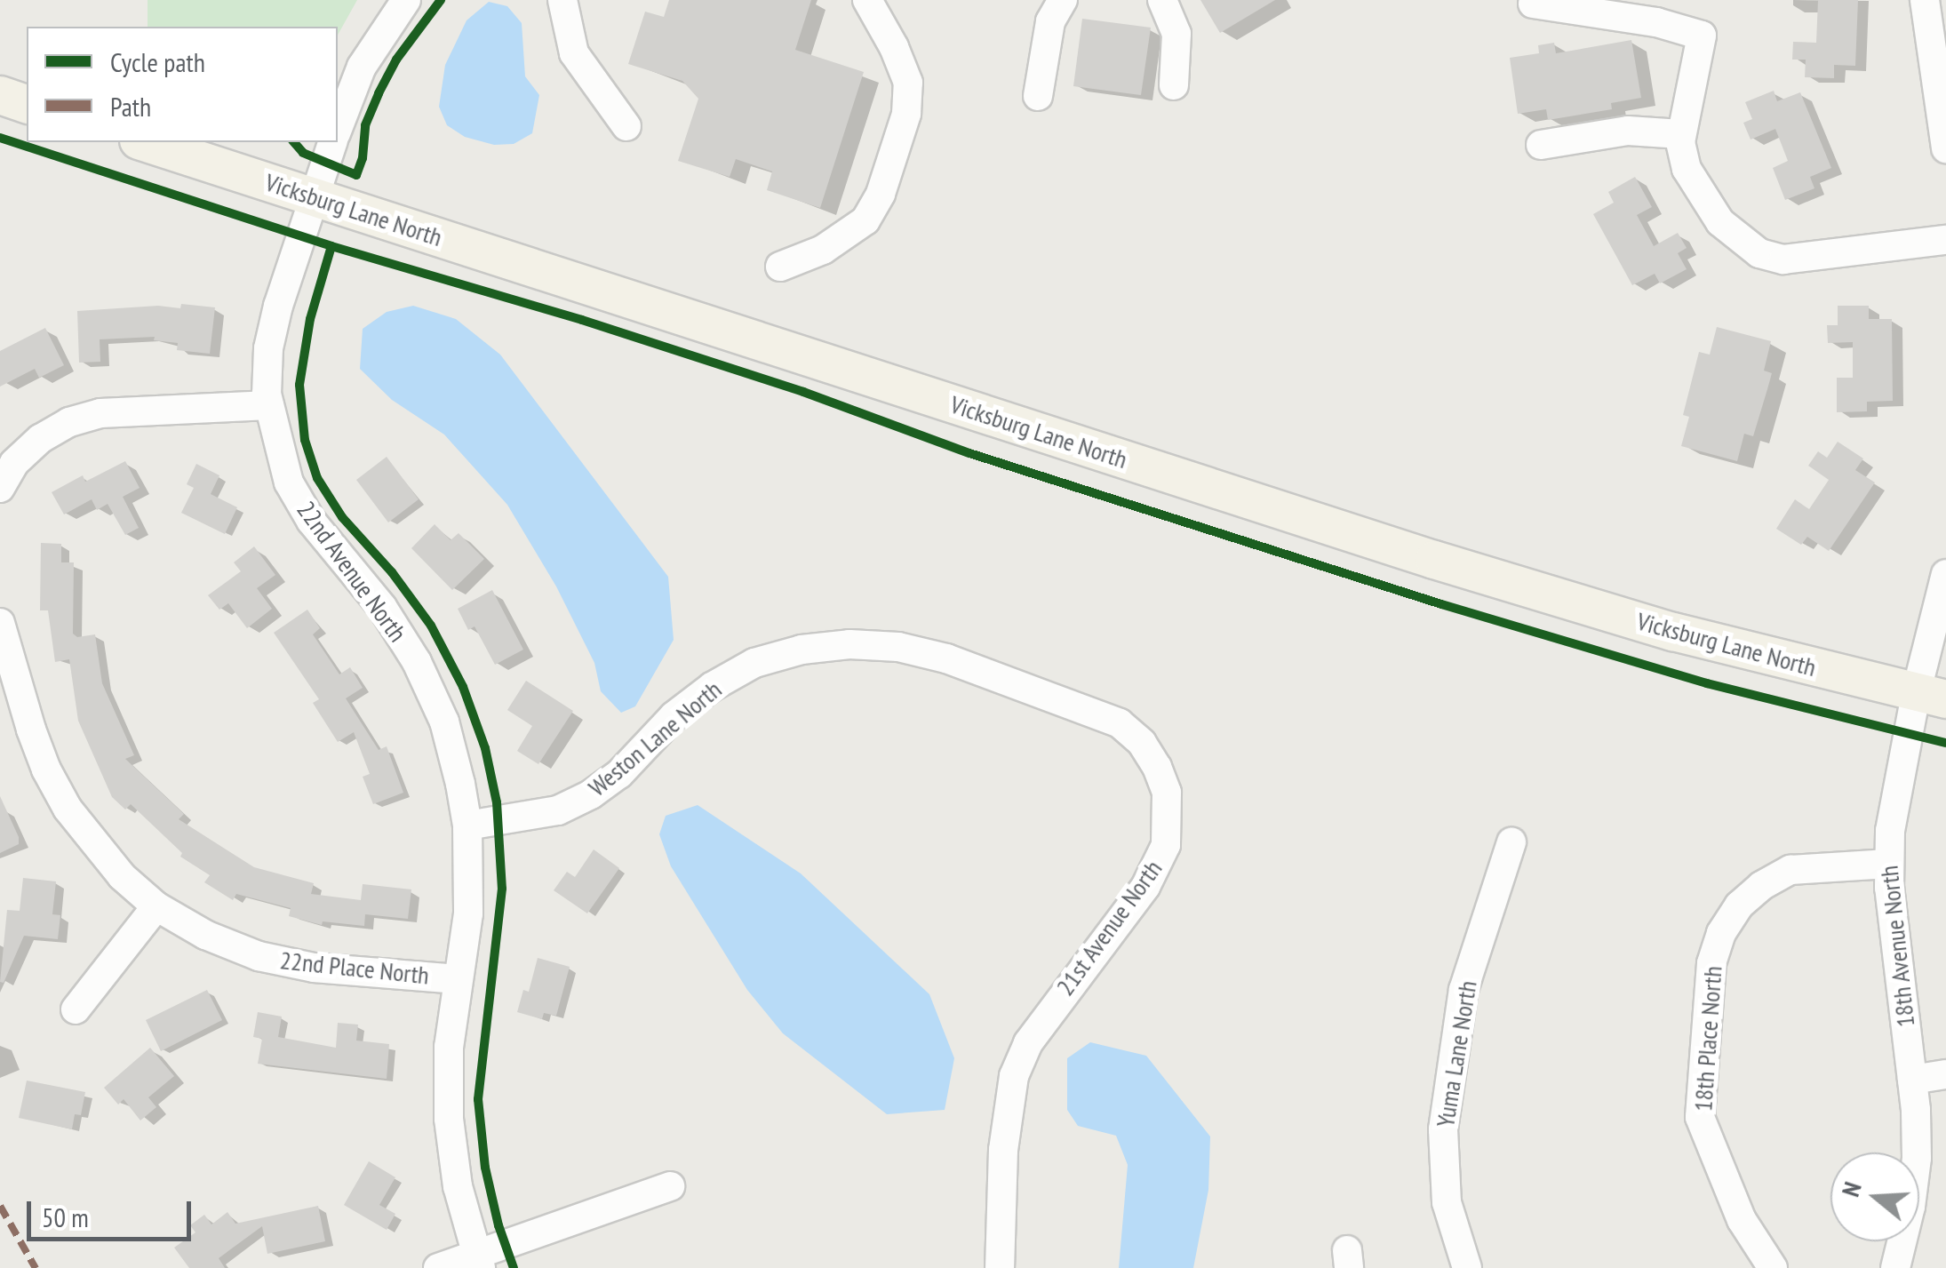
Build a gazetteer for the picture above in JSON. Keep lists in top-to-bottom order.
{
  "streets": {
    "main road": ["Vicksburg Lane North"],
    "street": [
      "22nd Avenue North",
      "Weston Lane North",
      "21st Avenue North",
      "18th Avenue North",
      "22nd Place North",
      "18th Place North",
      "Yuma Lane North"
    ]
  },
  "crossings": [
    ["Vicksburg Lane North", "22nd Avenue North"],
    ["Vicksburg Lane North", "18th Avenue North"],
    ["22nd Avenue North", "Weston Lane North"],
    ["22nd Avenue North", "22nd Place North"],
    ["Weston Lane North", "21st Avenue North"],
    ["18th Avenue North", "18th Place North"]
  ],
  "legend": ["Cycle path", "Path"],
  "scale_bar": "50 m",
  "north": "left"
}
